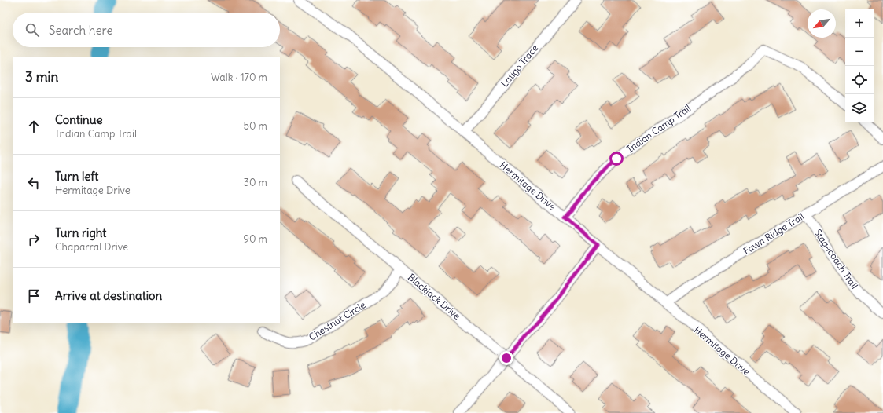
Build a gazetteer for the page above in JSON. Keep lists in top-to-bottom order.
{
  "streets": {
    "street": [
      "Latigo Trace",
      "Indian Camp Trail",
      "Hermitage Drive",
      "Fawn Ridge Trail",
      "Stagecoach Trail",
      "Blackjack Drive",
      "Chestnut Circle"
    ]
  },
  "crossings": [
    ["Latigo Trace", "Hermitage Drive"],
    ["Indian Camp Trail", "Hermitage Drive"],
    ["Hermitage Drive", "Fawn Ridge Trail"],
    ["Fawn Ridge Trail", "Stagecoach Trail"],
    ["Blackjack Drive", "Chestnut Circle"]
  ],
  "north": "bottom left",
  "page": {
    "map_buttons": ["+", "−"],
    "search": "Search here",
    "heading": ["3 min", "Walk · 170 m"],
    "list": [
      ["Continue", "Indian Camp Trail", "50 m"],
      ["Turn left", "Hermitage Drive", "30 m"],
      ["Turn right", "Chaparral Drive", "90 m"],
      "Arrive at destination"
    ]
  }
}
